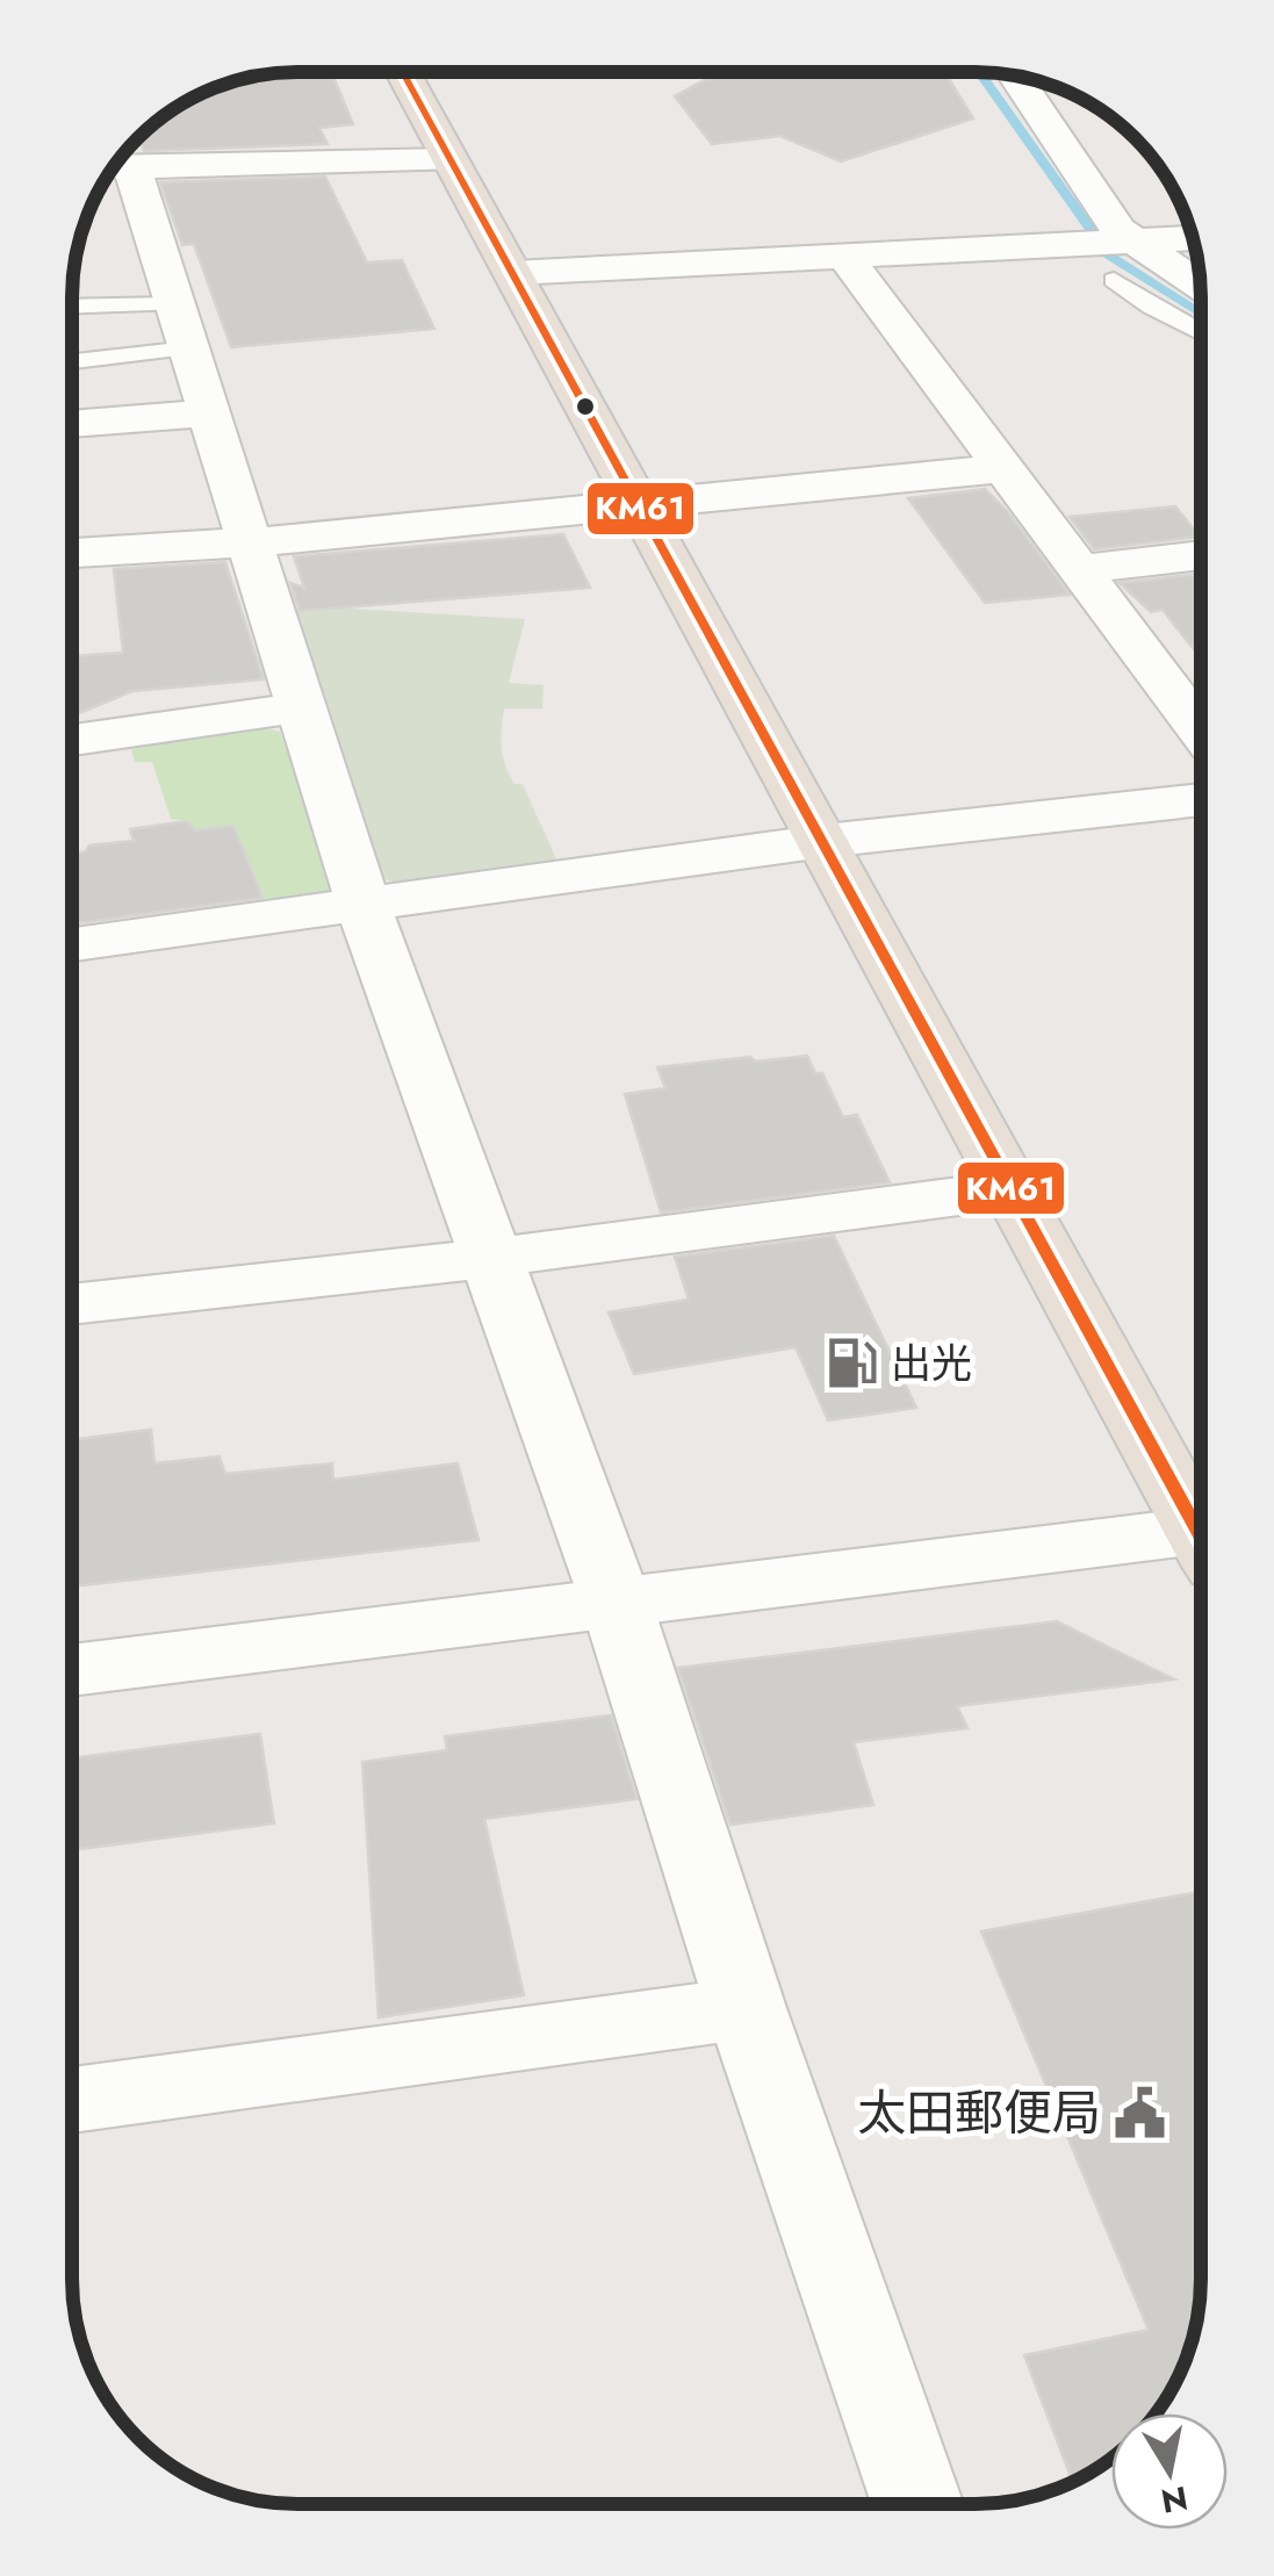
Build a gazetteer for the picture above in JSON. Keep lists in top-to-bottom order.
{
  "places": {
    "fuel station": ["出光"],
    "public building": ["太田郵便局"]
  },
  "lines": ["transit line KM61"],
  "north": "bottom"
}
